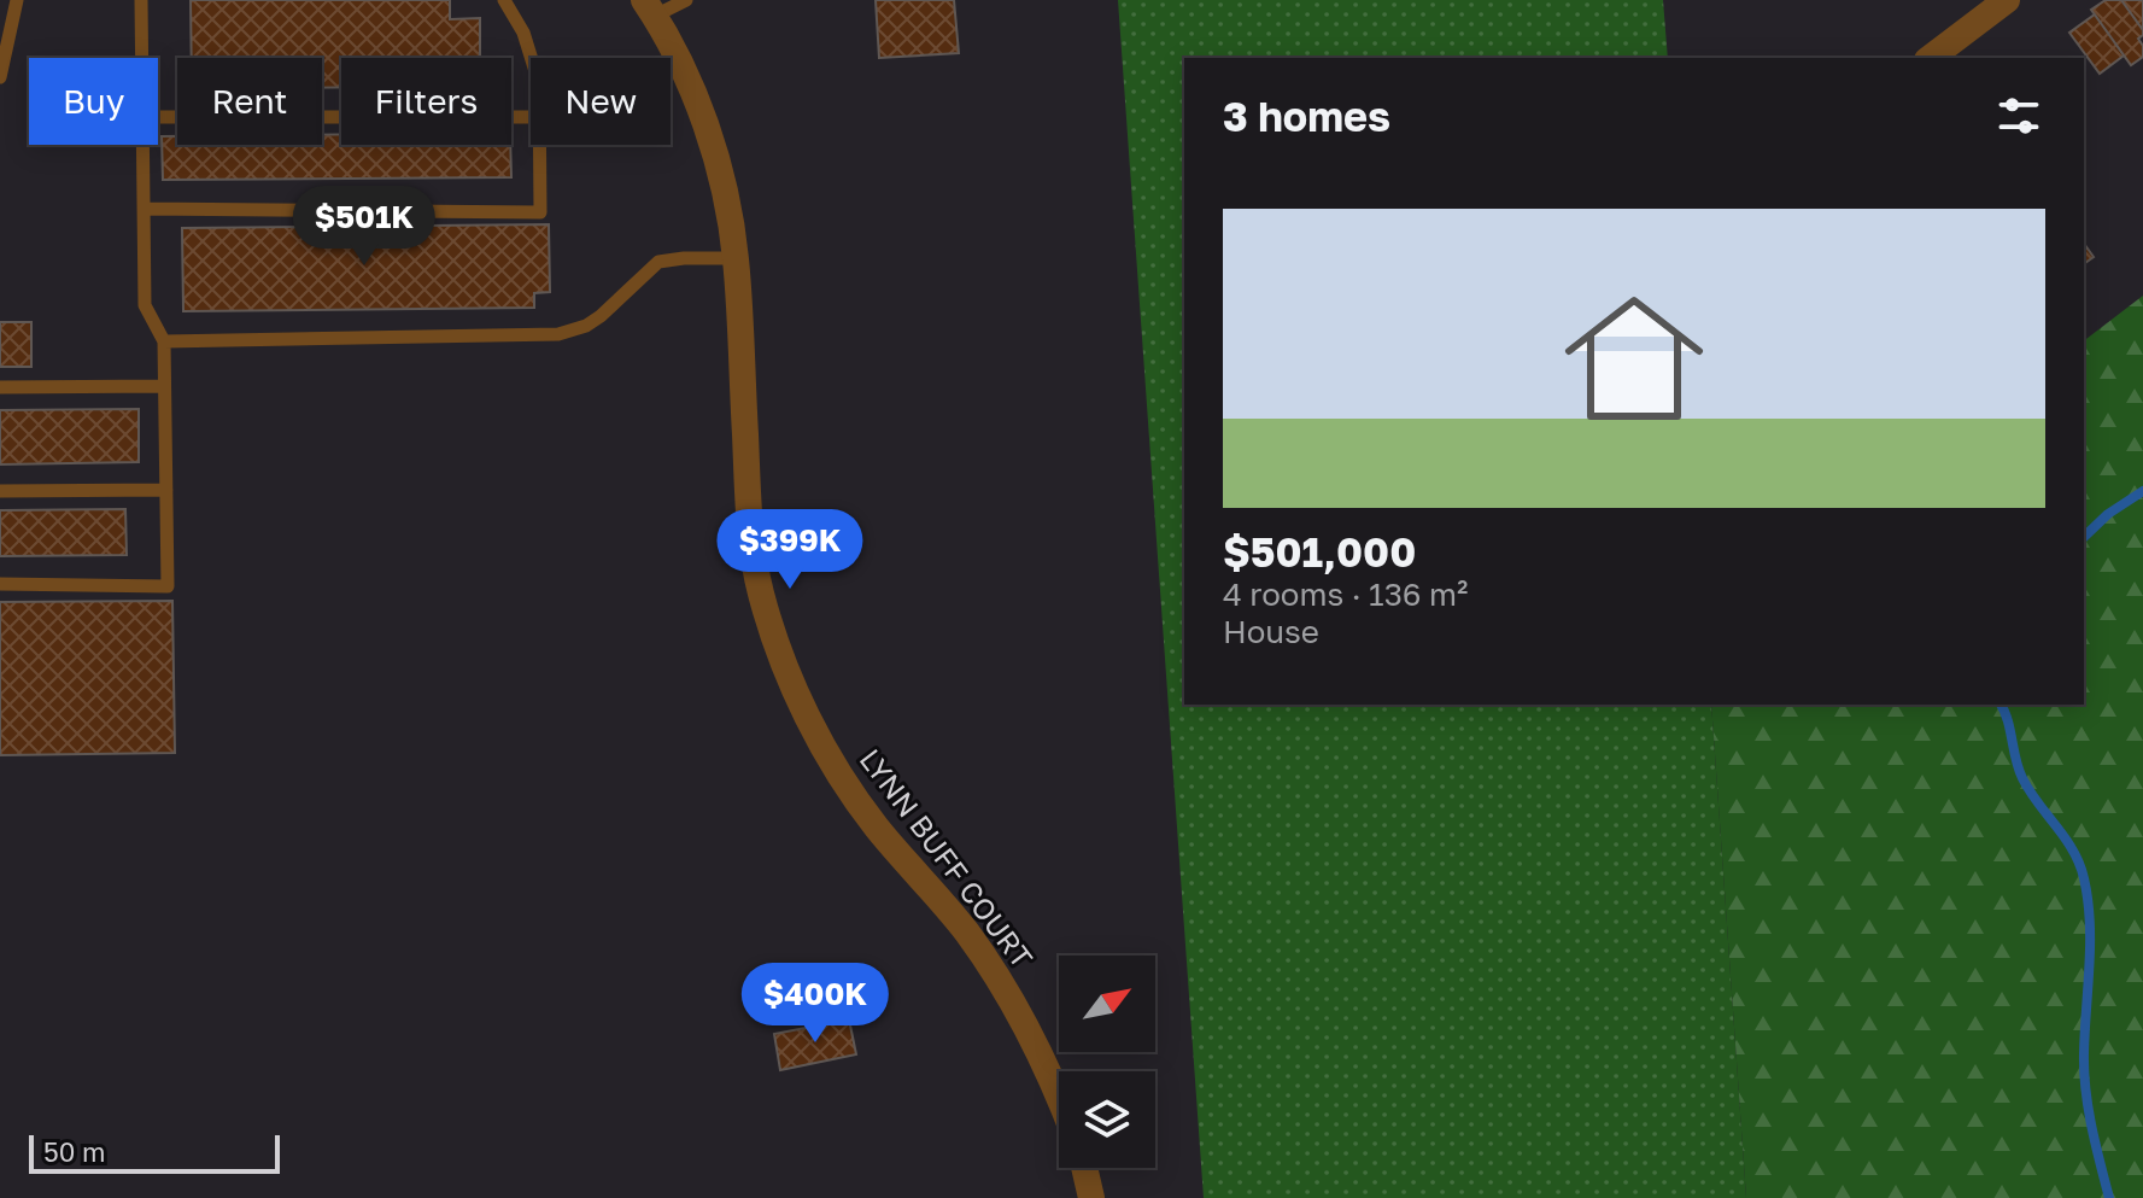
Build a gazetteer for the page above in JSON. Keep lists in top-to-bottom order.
{
  "streets": {
    "street": ["LYNN BUFF COURT"]
  },
  "scale_bar": "50 m",
  "north": "top right",
  "page": {
    "chip": [
      "Buy",
      "Rent",
      "Filters",
      "New"
    ],
    "heading": "3 homes",
    "list": [
      {
        "name": "$501,000",
        "note": "4 rooms · 136 m² · House"
      }
    ],
    "price": ["$501K", "$399K", "$400K"],
    "scale": "50 m"
  }
}
